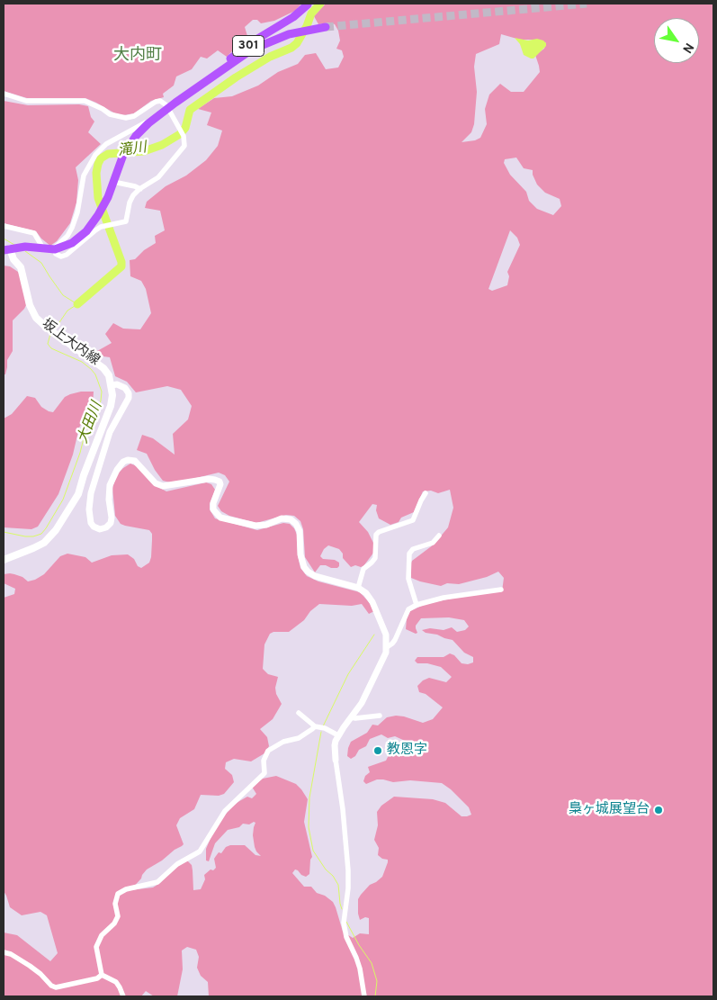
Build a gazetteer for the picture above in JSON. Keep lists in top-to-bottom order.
{
  "streets": {
    "highway": ["301"],
    "main road": ["坂上大内線"]
  },
  "crossings": [
    ["301", "坂上大内線"]
  ],
  "districts": ["大内町"],
  "water": ["滝川", "大田川"],
  "places": ["教恩字", "梟ヶ城展望台"],
  "north": "bottom right"
}
